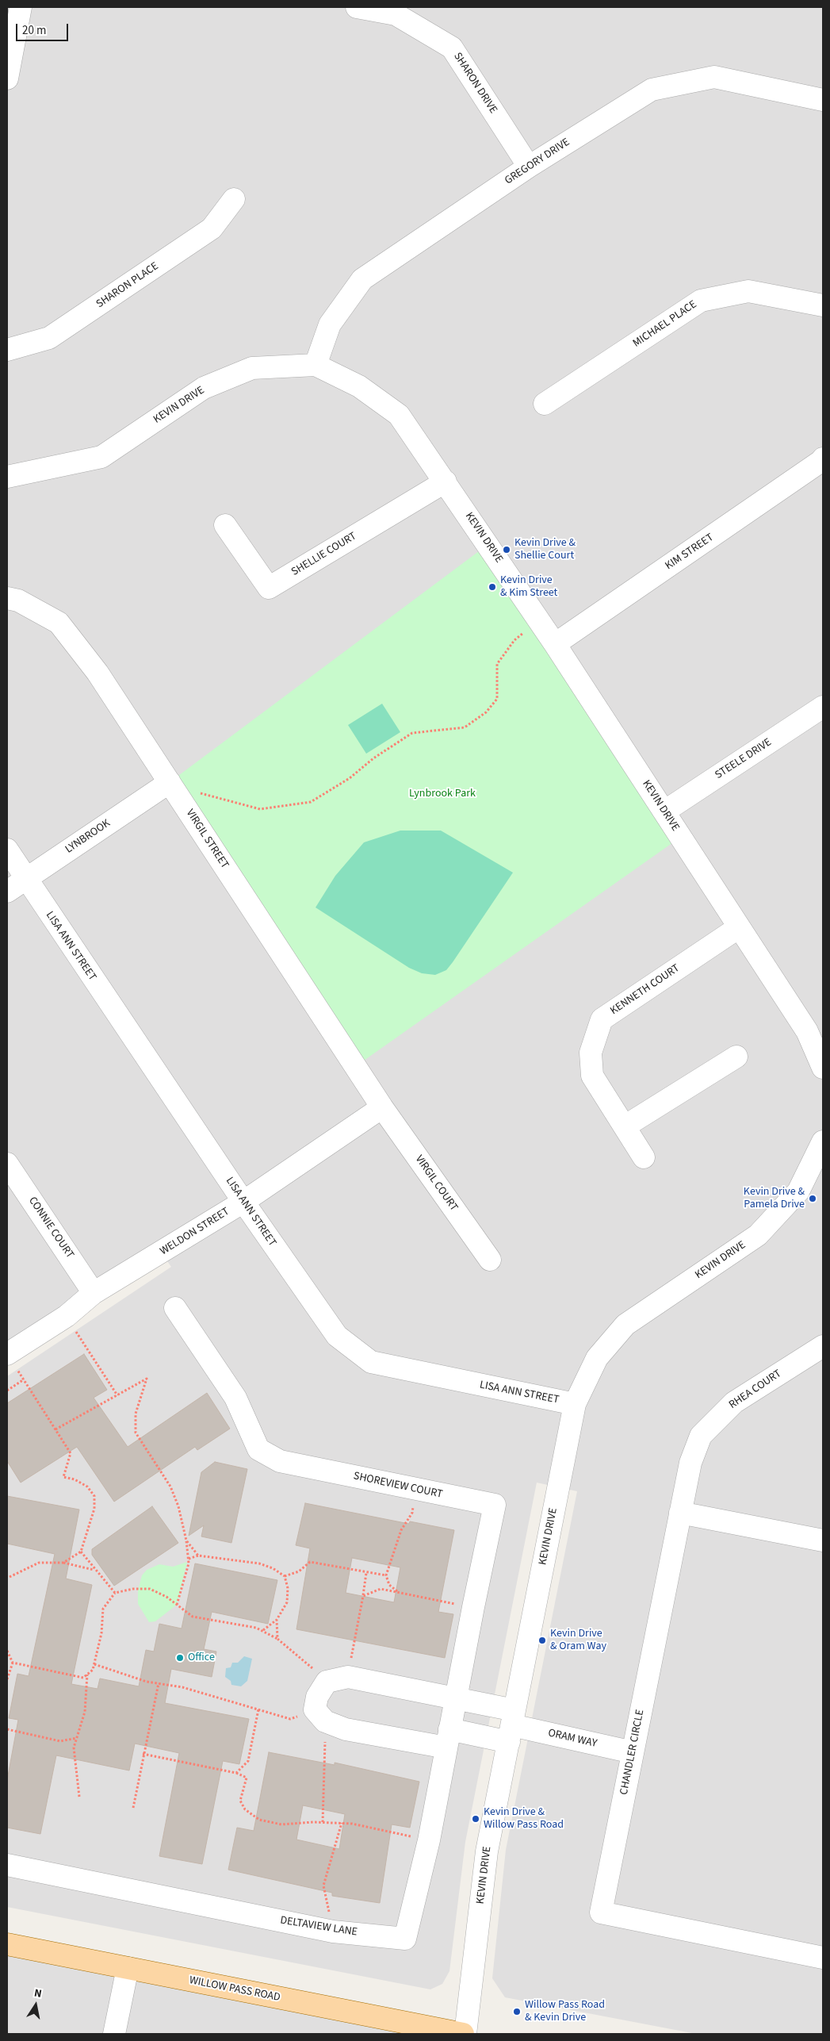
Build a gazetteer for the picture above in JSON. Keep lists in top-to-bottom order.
{
  "streets": {
    "main road": ["WILLOW PASS ROAD"],
    "street": [
      "SHARON DRIVE",
      "GREGORY DRIVE",
      "SHARON PLACE",
      "MICHAEL PLACE",
      "KEVIN DRIVE",
      "KIM STREET",
      "SHELLIE COURT",
      "STEELE DRIVE",
      "LYNBROOK",
      "VIRGIL STREET",
      "LISA ANN STREET",
      "KENNETH COURT",
      "VIRGIL COURT",
      "CONNIE COURT",
      "WELDON STREET",
      "RHEA COURT",
      "SHOREVIEW COURT",
      "ORAM WAY",
      "CHANDLER CIRCLE",
      "DELTAVIEW LANE"
    ]
  },
  "crossings": [
    ["SHARON DRIVE", "GREGORY DRIVE"],
    ["GREGORY DRIVE", "KEVIN DRIVE"],
    ["KEVIN DRIVE", "KIM STREET"],
    ["KEVIN DRIVE", "SHELLIE COURT"],
    ["KEVIN DRIVE", "STEELE DRIVE"],
    ["KEVIN DRIVE", "LISA ANN STREET"],
    ["KEVIN DRIVE", "KENNETH COURT"],
    ["KEVIN DRIVE", "ORAM WAY"],
    ["KEVIN DRIVE", "WILLOW PASS ROAD"],
    ["LYNBROOK", "VIRGIL STREET"],
    ["LYNBROOK", "LISA ANN STREET"],
    ["VIRGIL STREET", "VIRGIL COURT"],
    ["VIRGIL STREET", "WELDON STREET"],
    ["LISA ANN STREET", "WELDON STREET"],
    ["VIRGIL COURT", "WELDON STREET"],
    ["CONNIE COURT", "WELDON STREET"],
    ["RHEA COURT", "CHANDLER CIRCLE"],
    ["SHOREVIEW COURT", "DELTAVIEW LANE"],
    ["ORAM WAY", "CHANDLER CIRCLE"]
  ],
  "parks": ["Lynbrook Park"],
  "places": [
    "Kevin Drive & Shellie Court",
    "Kevin Drive & Kim Street",
    "Kevin Drive & Pamela Drive",
    "Kevin Drive & Oram Way",
    "Office",
    "Kevin Drive & Willow Pass Road",
    "Willow Pass Road & Kevin Drive"
  ],
  "scale_bar": "20 m",
  "north": "top"
}
